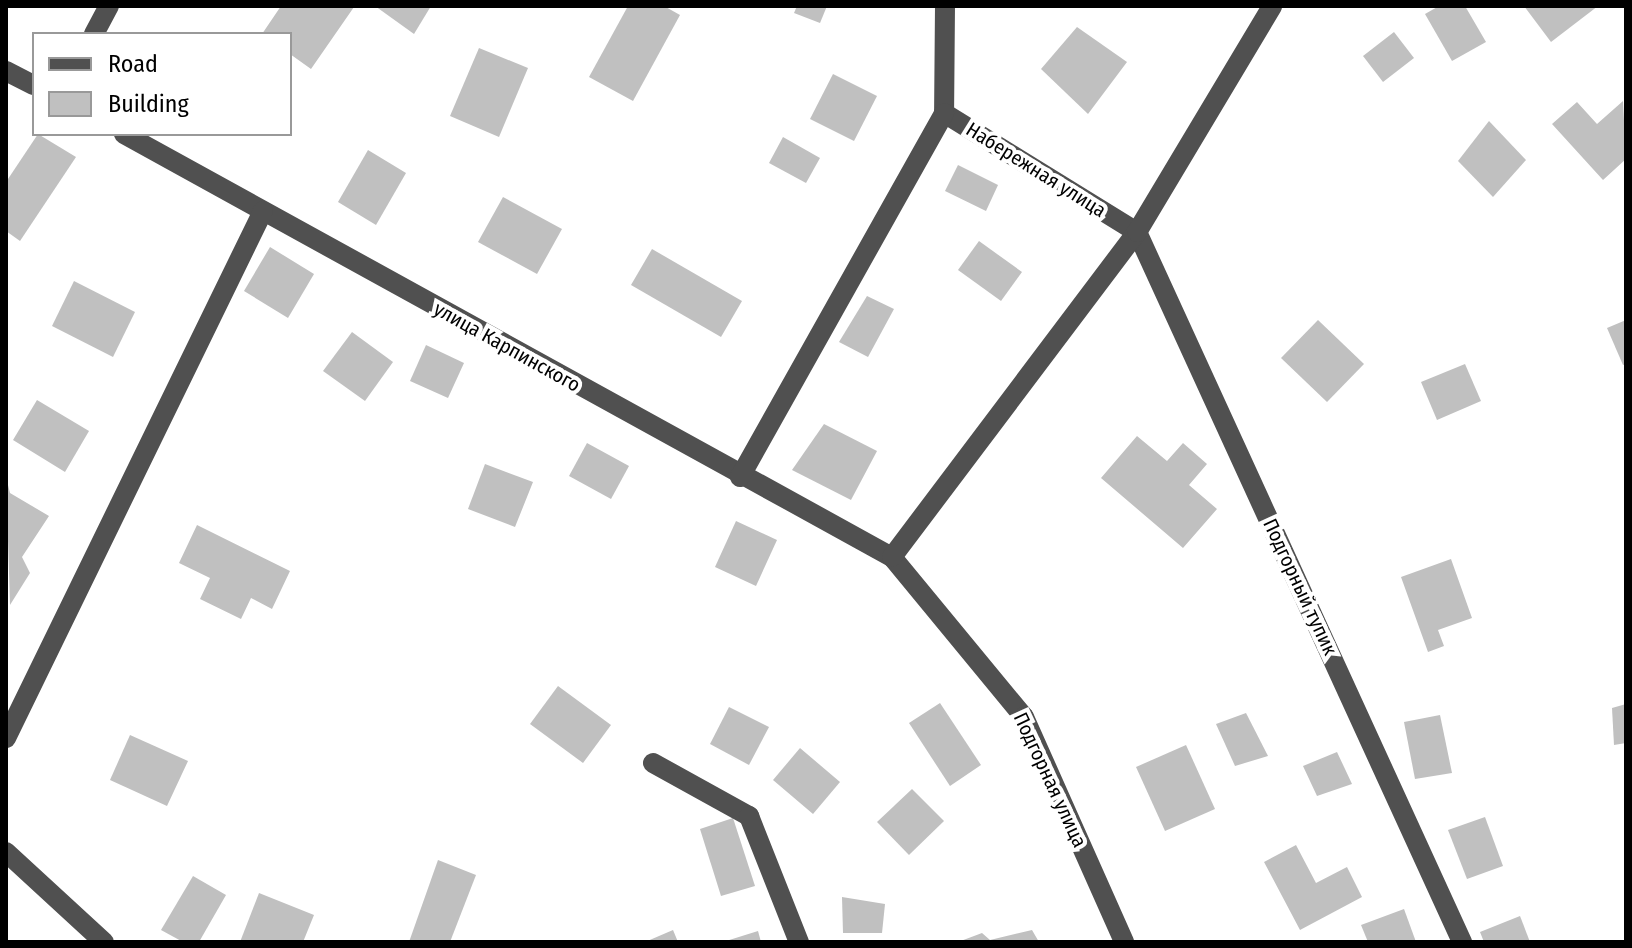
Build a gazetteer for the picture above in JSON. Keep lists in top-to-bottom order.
{
  "streets": {
    "street": [
      "Набережная улица",
      "улица Карпинского",
      "Подгорный тупик",
      "Подгорная улица"
    ]
  },
  "crossings": [
    ["Набережная улица", "Подгорный тупик"],
    ["улица Карпинского", "Подгорная улица"]
  ],
  "legend": ["Road", "Building"]
}
